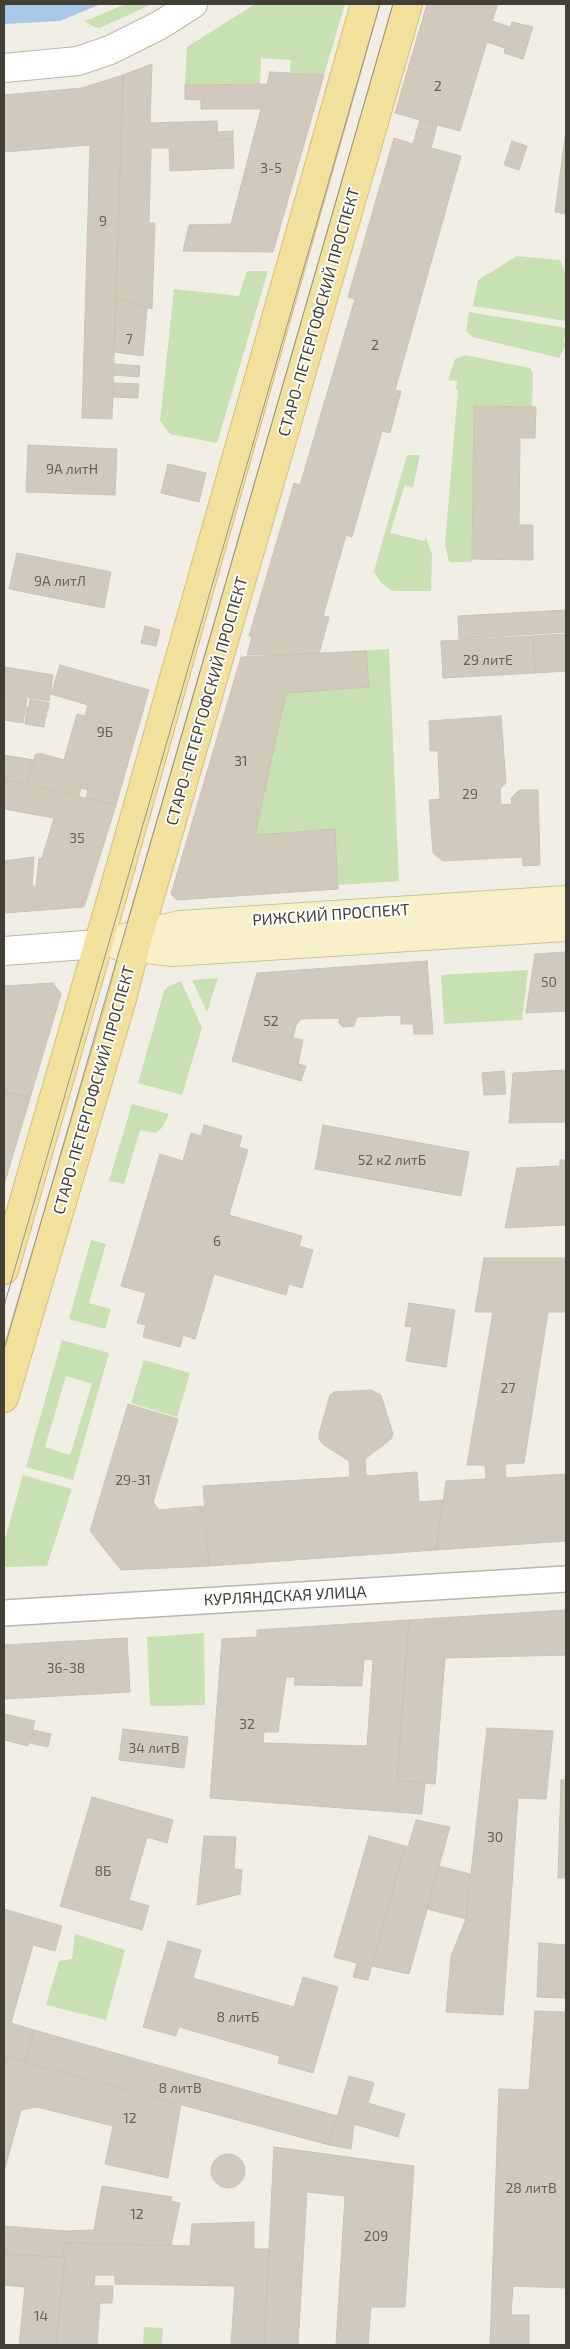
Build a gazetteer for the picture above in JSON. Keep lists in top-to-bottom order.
{
  "streets": {
    "main road": ["СТАРО-ПЕТЕРГОФСКИЙ ПРОСПЕКТ", "РИЖСКИЙ ПРОСПЕКТ"],
    "street": ["КУРЛЯНДСКАЯ УЛИЦА"]
  },
  "crossings": [
    ["СТАРО-ПЕТЕРГОФСКИЙ ПРОСПЕКТ", "РИЖСКИЙ ПРОСПЕКТ"]
  ],
  "house_numbers": [
    "2",
    "3-5",
    "9",
    "7",
    "2",
    "9А литН",
    "9А литЛ",
    "29 литЕ",
    "9Б",
    "31",
    "29",
    "35",
    "50",
    "52",
    "52 к2 литБ",
    "6",
    "27",
    "29-31",
    "36-38",
    "32",
    "34 литВ",
    "30",
    "8Б",
    "8 литБ",
    "8 литВ",
    "12",
    "28 литВ",
    "12",
    "209",
    "14"
  ]
}
